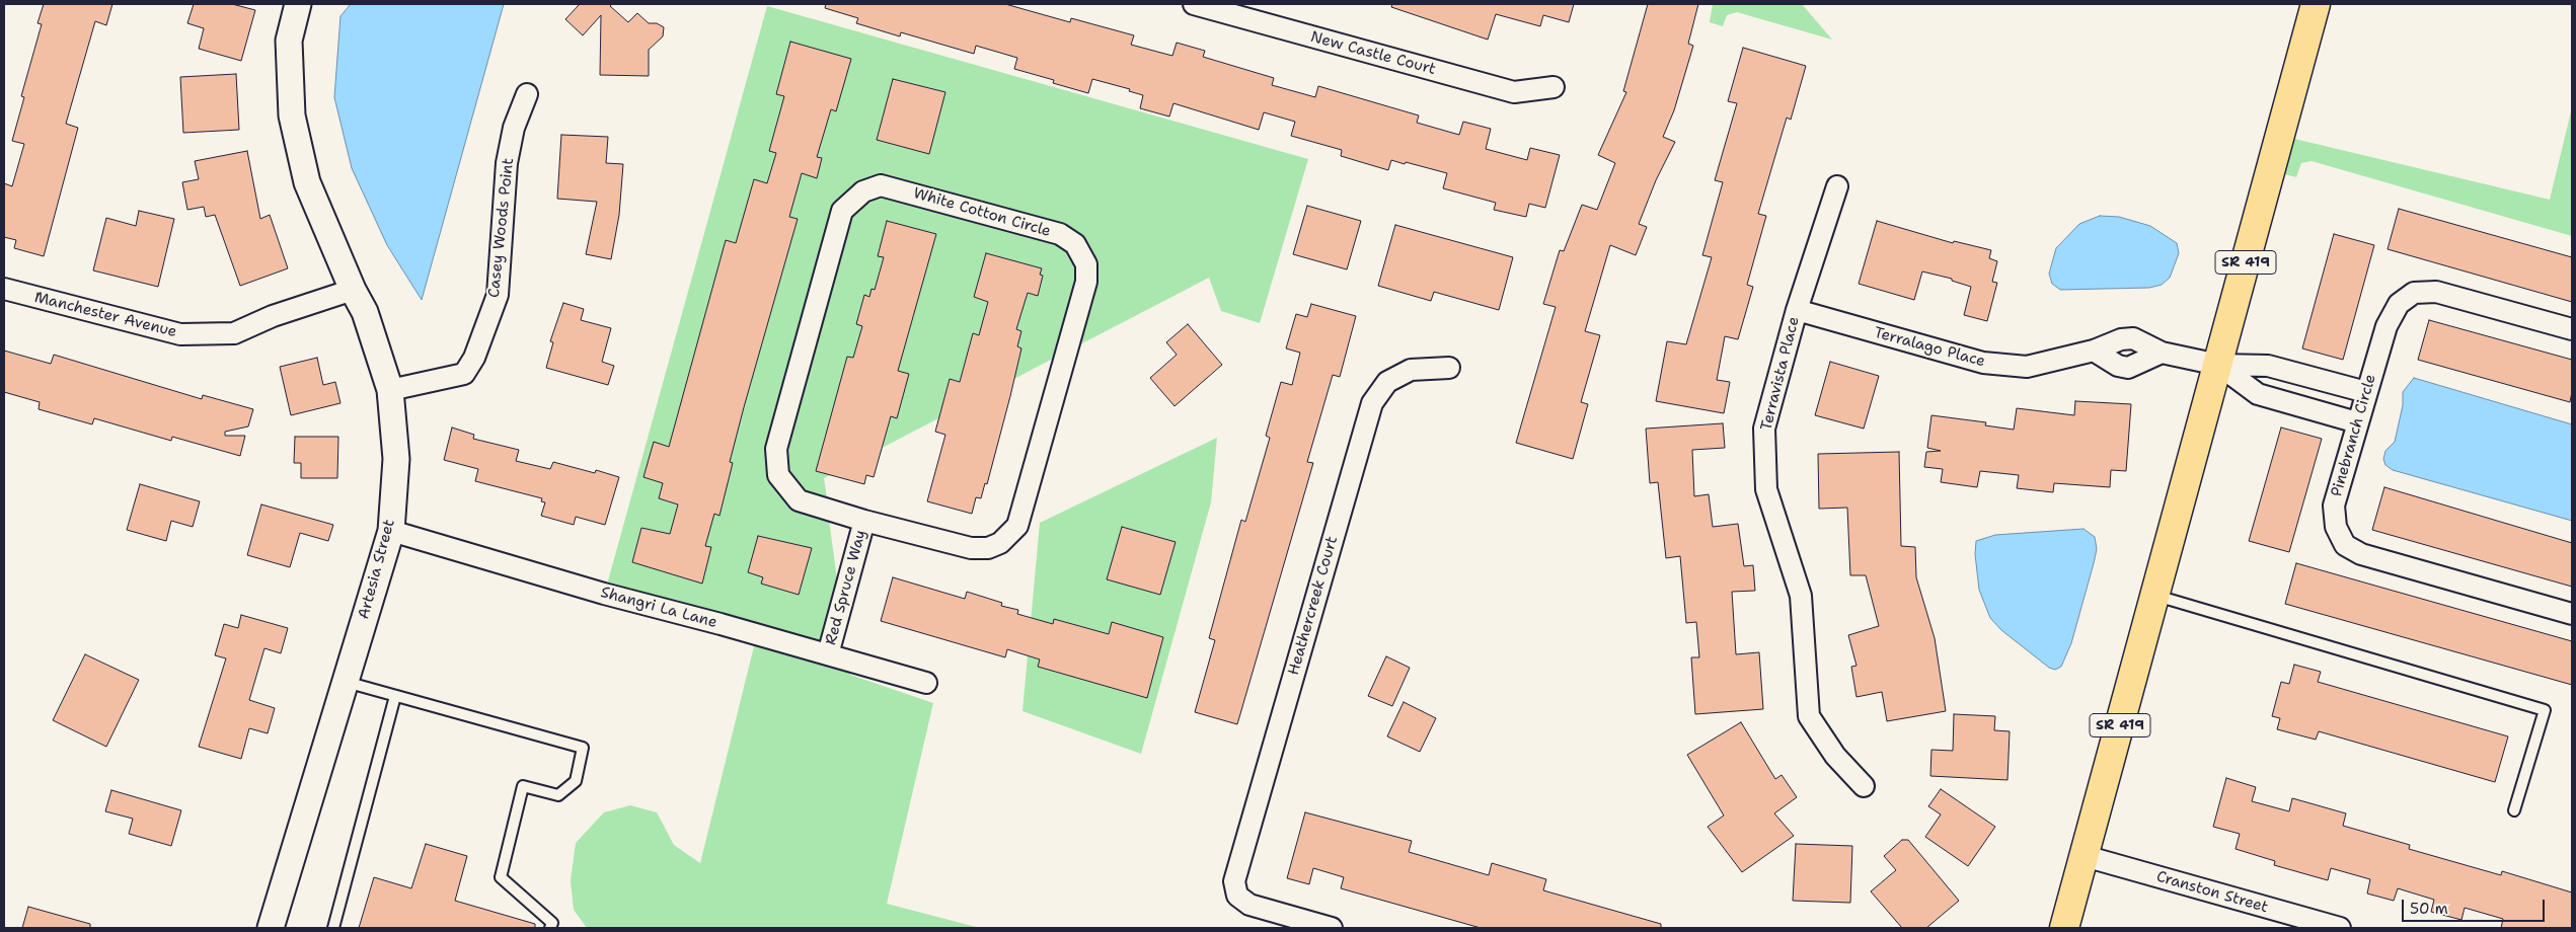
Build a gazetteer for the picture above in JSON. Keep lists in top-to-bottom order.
{
  "streets": {
    "main road": ["SR 419"],
    "street": [
      "New Castle Court",
      "White Cotton Circle",
      "Casey Woods Point",
      "Manchester Avenue",
      "Terralago Place",
      "Terravista Place",
      "Pinebranch Circle",
      "Artesia Street",
      "Red Spruce Way",
      "Heathercreek Court",
      "Shangri La Lane",
      "Cranston Street"
    ]
  },
  "crossings": [
    ["White Cotton Circle", "Red Spruce Way"],
    ["Casey Woods Point", "Artesia Street"],
    ["SR 419", "Terralago Place"],
    ["SR 419", "Cranston Street"],
    ["Manchester Avenue", "Artesia Street"],
    ["Terralago Place", "Terravista Place"],
    ["Artesia Street", "Shangri La Lane"],
    ["Red Spruce Way", "Shangri La Lane"]
  ],
  "scale_bar": "50 m"
}
